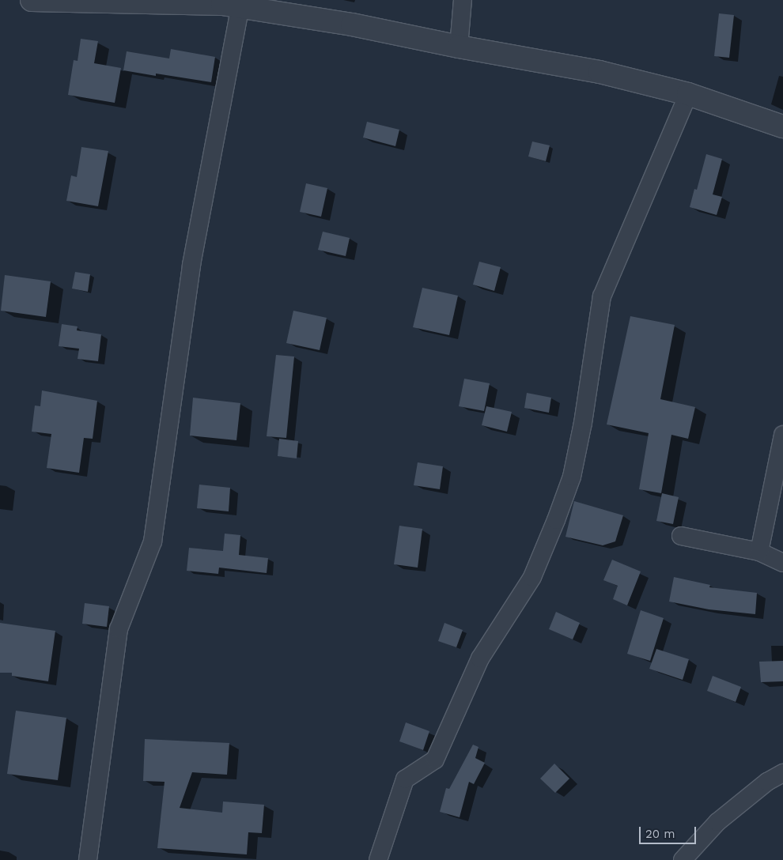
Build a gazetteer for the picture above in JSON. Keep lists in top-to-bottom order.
{
  "scale_bar": "20 m"
}
